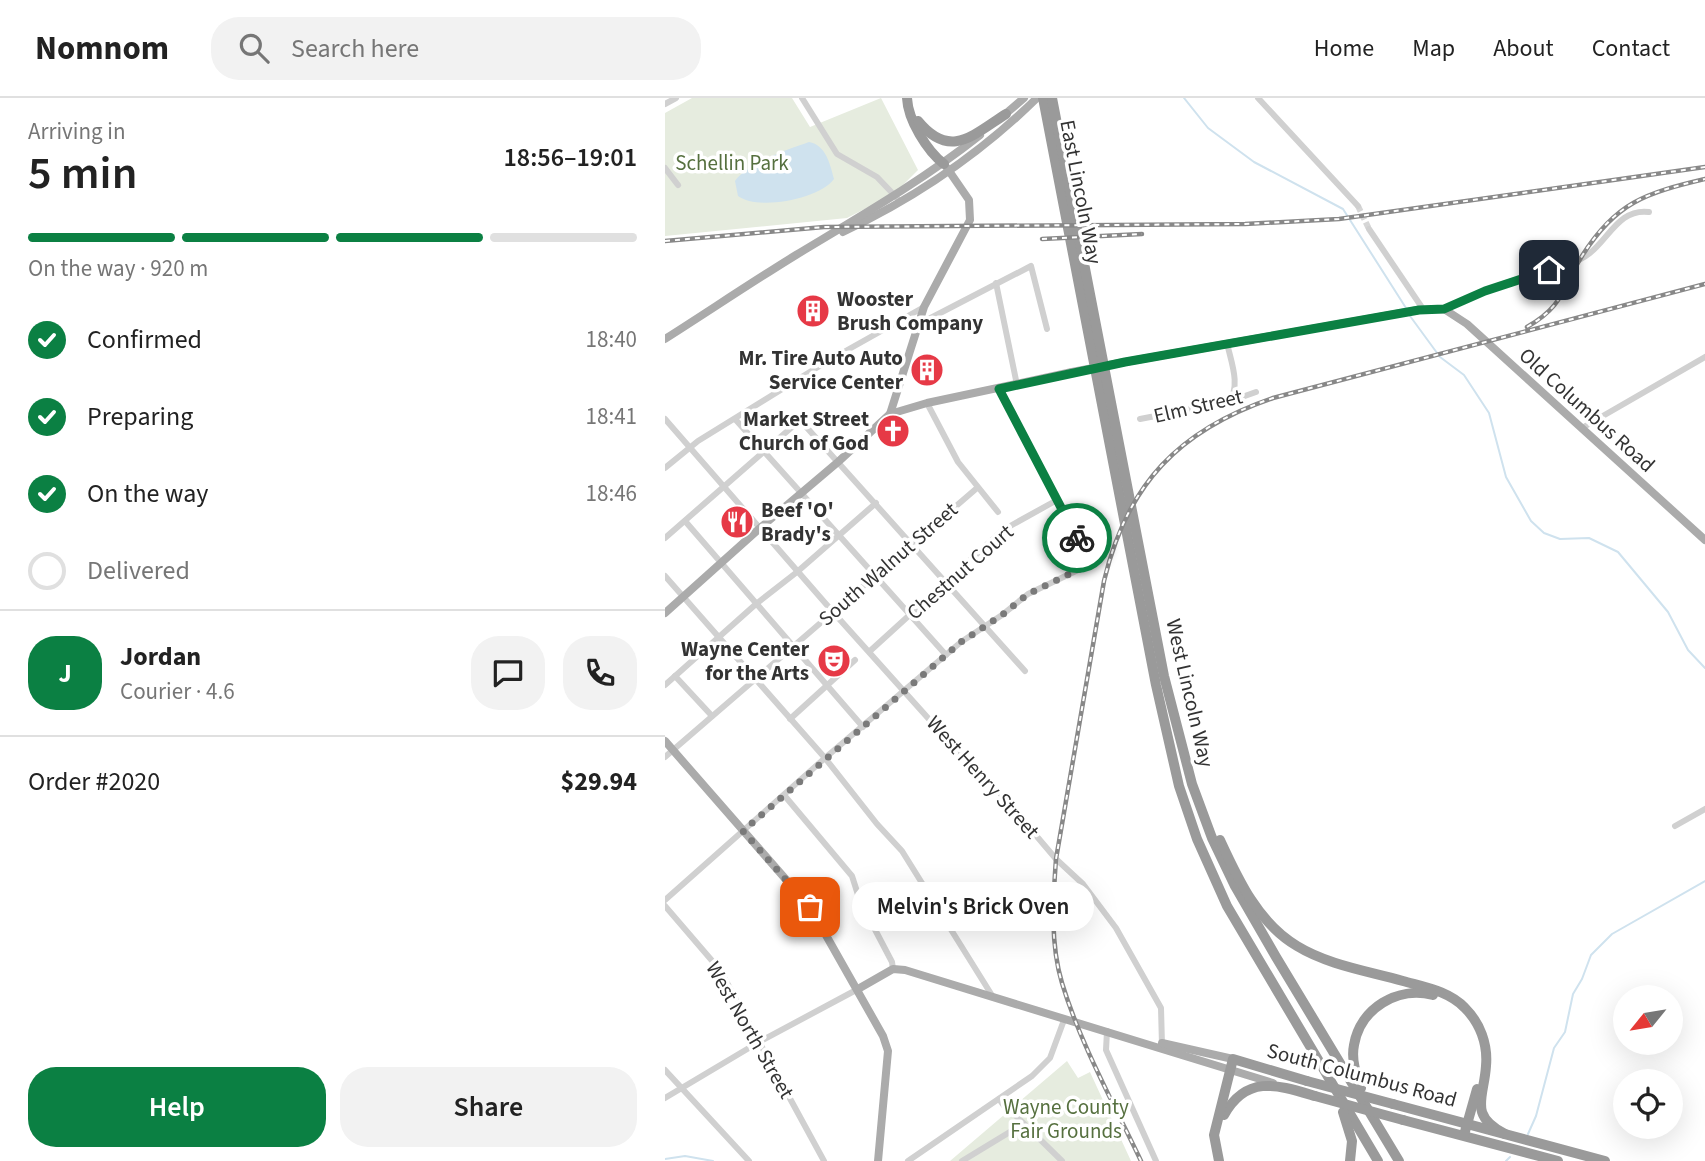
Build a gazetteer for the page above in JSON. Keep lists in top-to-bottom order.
{
  "streets": {
    "highway": ["East Lincoln Way", "West Lincoln Way", "South Columbus Road"],
    "main road": ["Old Columbus Road"],
    "street": [
      "Elm Street",
      "South Walnut Street",
      "Chestnut Court",
      "West Henry Street",
      "West North Street"
    ]
  },
  "crossings": [
    ["East Lincoln Way", "West Lincoln Way"],
    ["South Walnut Street", "West Henry Street"],
    ["Chestnut Court", "West Henry Street"],
    ["West Henry Street", "South Columbus Road"]
  ],
  "parks": ["Schellin Park", "Wayne County Fair Grounds"],
  "places": {
    "building": ["Wooster Brush Company", "Mr. Tire Auto Auto Service Center"],
    "church": ["Market Street Church of God"],
    "restaurant": ["Beef 'O' Brady's"],
    "theatre": ["Wayne Center for the Arts"],
    "other": ["Melvin's Brick Oven"]
  },
  "north": "bottom left",
  "page": {
    "header": "Nomnom",
    "search": "Search here",
    "nav": [
      "Home",
      "Map",
      "About",
      "Contact"
    ],
    "heading": ["5 min", "Arriving in", "18:56–19:01"],
    "panel": [
      "Jordan",
      "Courier · 4.6",
      "Order #2020",
      "$29.94"
    ],
    "bar": "On the way · 920 m",
    "list": [
      ["Confirmed", "18:40"],
      ["Preparing", "18:41"],
      ["On the way", "18:46"],
      "Delivered"
    ],
    "round": "J",
    "bubble": "Melvin's Brick Oven",
    "buttons": ["Help", "Share"]
  }
}
